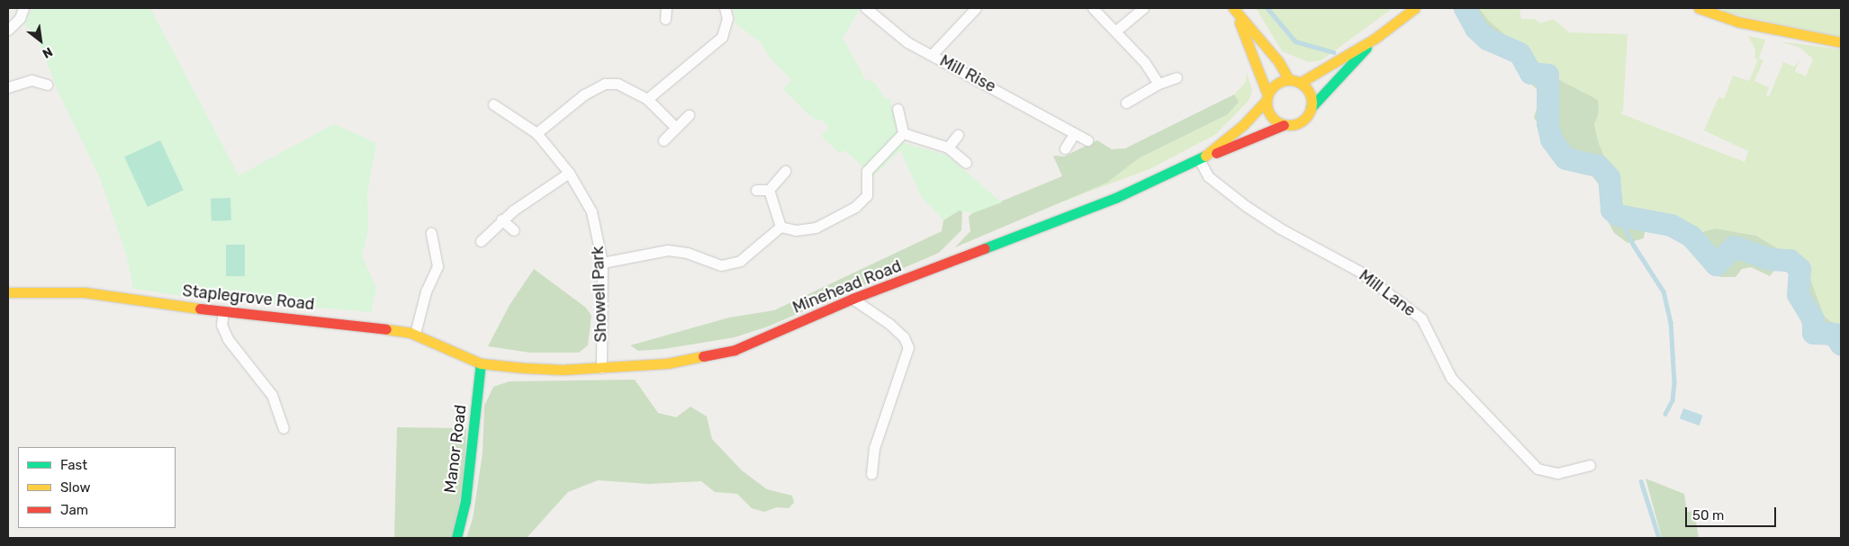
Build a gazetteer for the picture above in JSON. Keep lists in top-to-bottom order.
{
  "streets": {
    "main road": ["Minehead Road", "Staplegrove Road", "Manor Road"],
    "street": ["Mill Rise", "Mill Lane", "Showell Park"]
  },
  "crossings": [
    ["Minehead Road", "Mill Lane"],
    ["Minehead Road", "Showell Park"],
    ["Minehead Road", "Staplegrove Road"],
    ["Minehead Road", "Manor Road"],
    ["Staplegrove Road", "Manor Road"]
  ],
  "legend": ["Fast", "Slow", "Jam"],
  "scale_bar": "50 m",
  "north": "bottom right"
}
